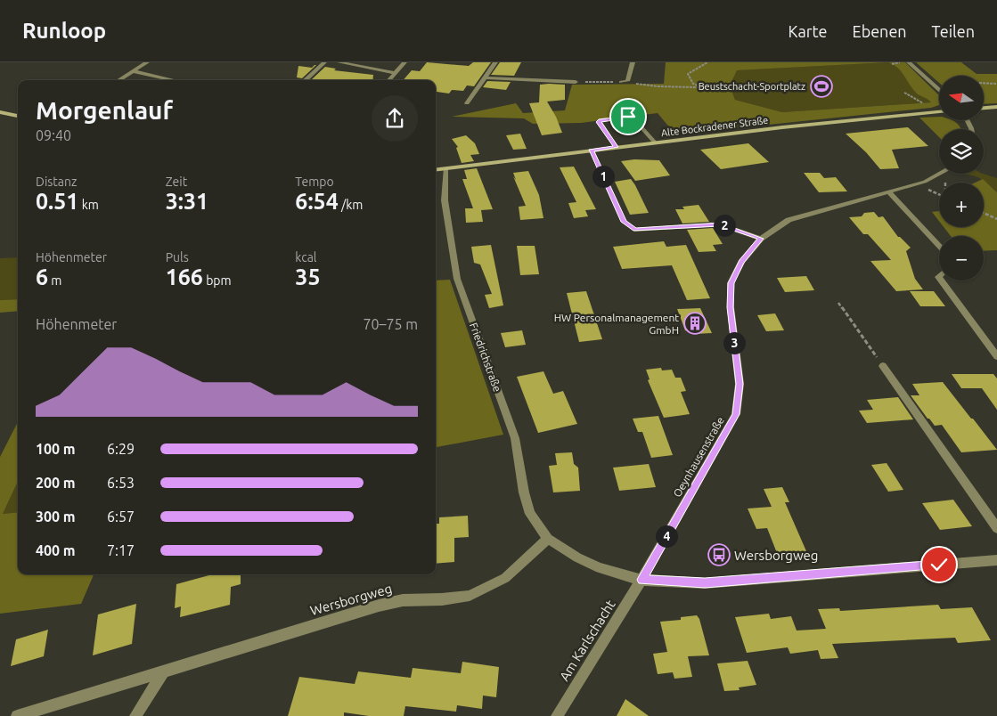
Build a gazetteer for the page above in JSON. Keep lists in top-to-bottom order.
{
  "streets": {
    "street": [
      "Alte Bockradener Straße",
      "Friedrichstraße",
      "Oeynhausenstraße",
      "Wersborgweg",
      "Am Karlschacht"
    ]
  },
  "crossings": [
    ["Alte Bockradener Straße", "Friedrichstraße"],
    ["Friedrichstraße", "Wersborgweg"],
    ["Oeynhausenstraße", "Am Karlschacht"]
  ],
  "places": {
    "sports": ["Beustschacht-Sportplatz"],
    "building": ["HW Personalmanagement GmbH"],
    "bus stop": ["Wersborgweg"]
  },
  "north": "left",
  "page": {
    "header": "Runloop",
    "nav": ["Karte", "Ebenen", "Teilen"],
    "map_buttons": ["+", "−"],
    "heading": ["Morgenlauf", "09:40"],
    "stats": [
      ["Distanz", "0.51 km"],
      ["Zeit", "3:31"],
      ["Tempo", "6:54 /km"],
      ["Höhenmeter", "6 m"],
      ["Puls", "166 bpm"],
      ["kcal", "35"]
    ],
    "pins": [
      "1",
      "2",
      "3",
      "4"
    ],
    "chart": ["Höhenmeter", "70–75 m"],
    "list": [
      {
        "name": "100 m",
        "note": "6:29"
      },
      {
        "name": "200 m",
        "note": "6:53"
      },
      {
        "name": "300 m",
        "note": "6:57"
      },
      {
        "name": "400 m",
        "note": "7:17"
      }
    ]
  }
}
